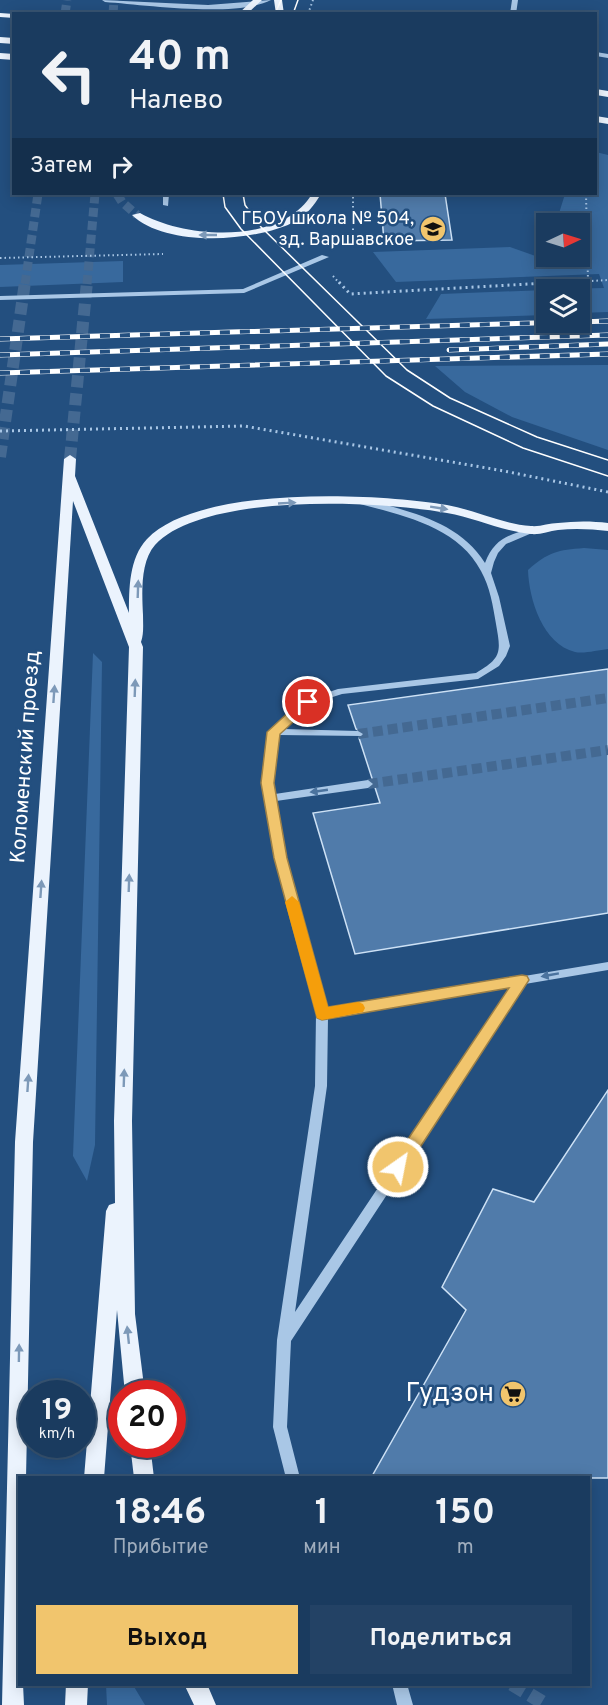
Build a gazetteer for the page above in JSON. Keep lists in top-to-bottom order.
{
  "streets": {
    "main road": ["Коломенский проезд"]
  },
  "places": {
    "school or university": ["ГБОУ школа № 504, зд. Варшавское"],
    "supermarket": ["Гудзон"]
  },
  "north": "right",
  "page": {
    "turn": ["40 m", "Налево"],
    "then": "Затем",
    "speed": "19 km/h",
    "limit": "20",
    "eta": [
      "18:46",
      "Прибытие",
      "1",
      "мин",
      "150",
      "m"
    ],
    "buttons": ["Выход", "Поделиться"]
  }
}
